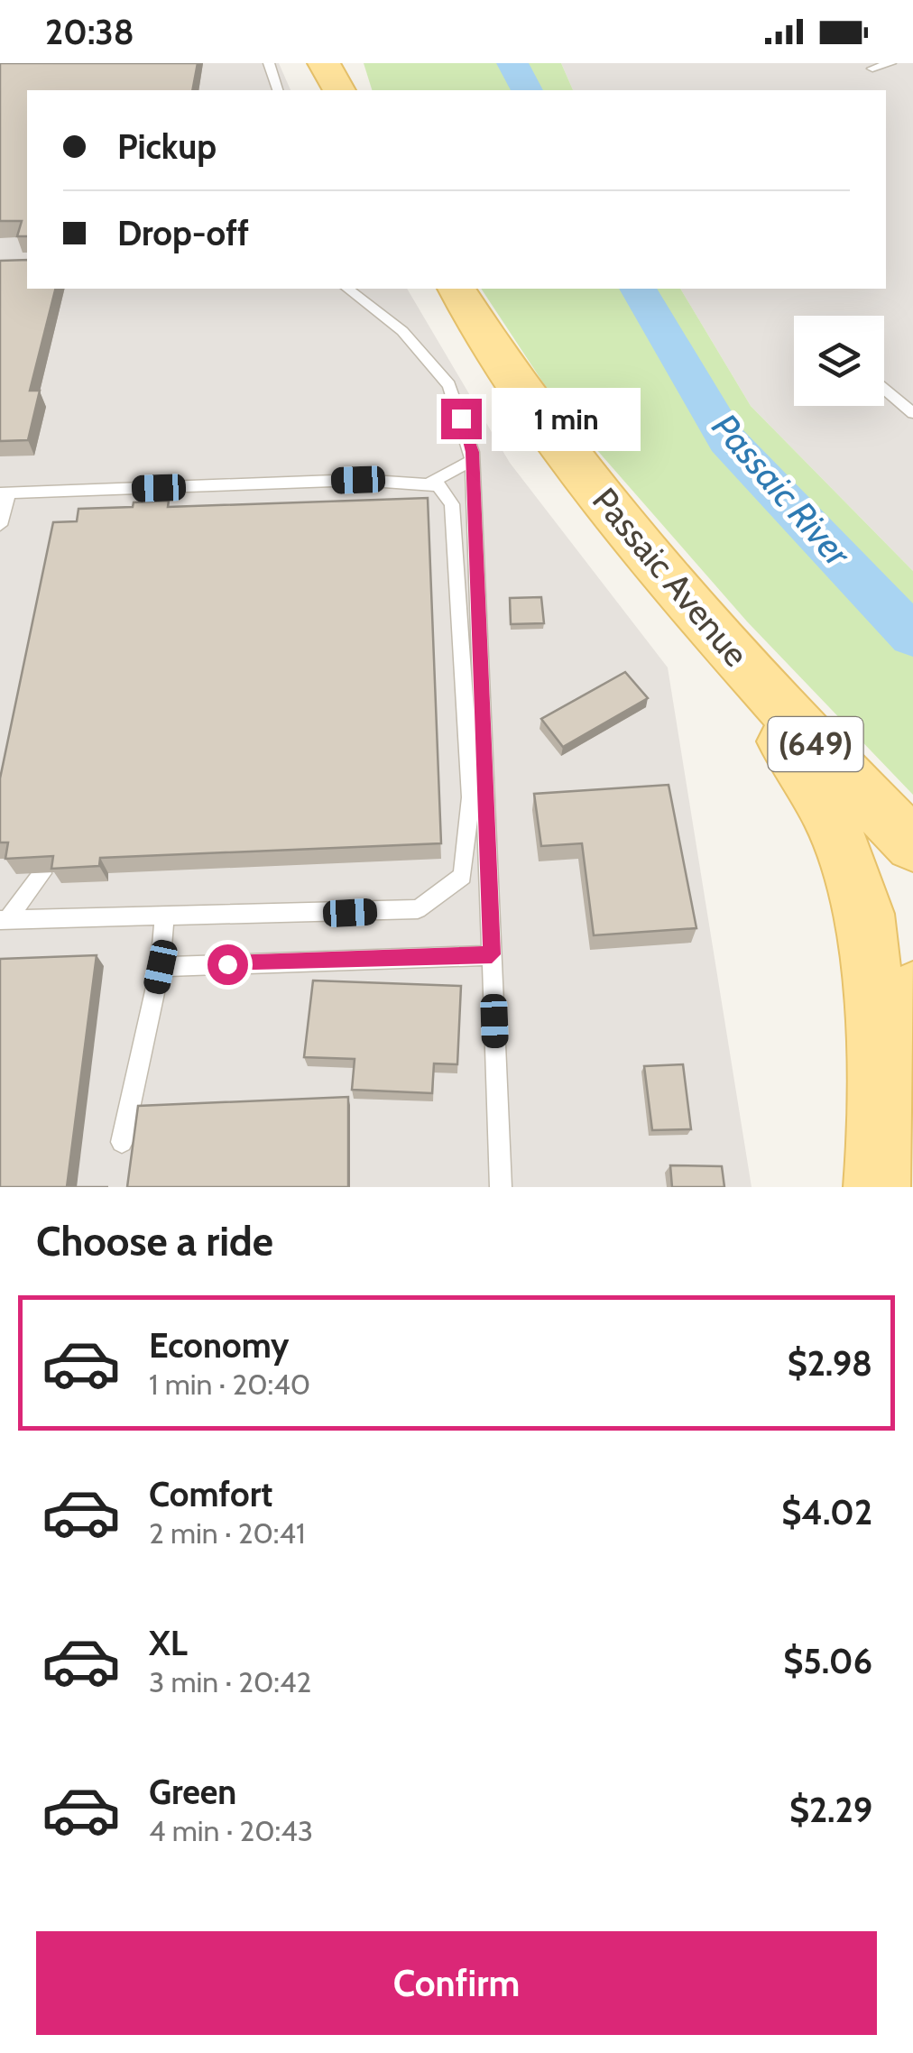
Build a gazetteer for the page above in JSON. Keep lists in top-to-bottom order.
{
  "streets": {
    "main road": ["Passaic Avenue", "(649)"]
  },
  "water": ["Passaic River"],
  "page": {
    "status": "20:38",
    "banner": ["Pickup", "Drop-off"],
    "bubble": "1 min",
    "heading": "Choose a ride",
    "list": [
      {
        "name": "Economy",
        "note": "1 min · 20:40",
        "value": "$2.98"
      },
      {
        "name": "Comfort",
        "note": "2 min · 20:41",
        "value": "$4.02"
      },
      {
        "name": "XL",
        "note": "3 min · 20:42",
        "value": "$5.06"
      },
      {
        "name": "Green",
        "note": "4 min · 20:43",
        "value": "$2.29"
      }
    ],
    "buttons": "Confirm"
  }
}
